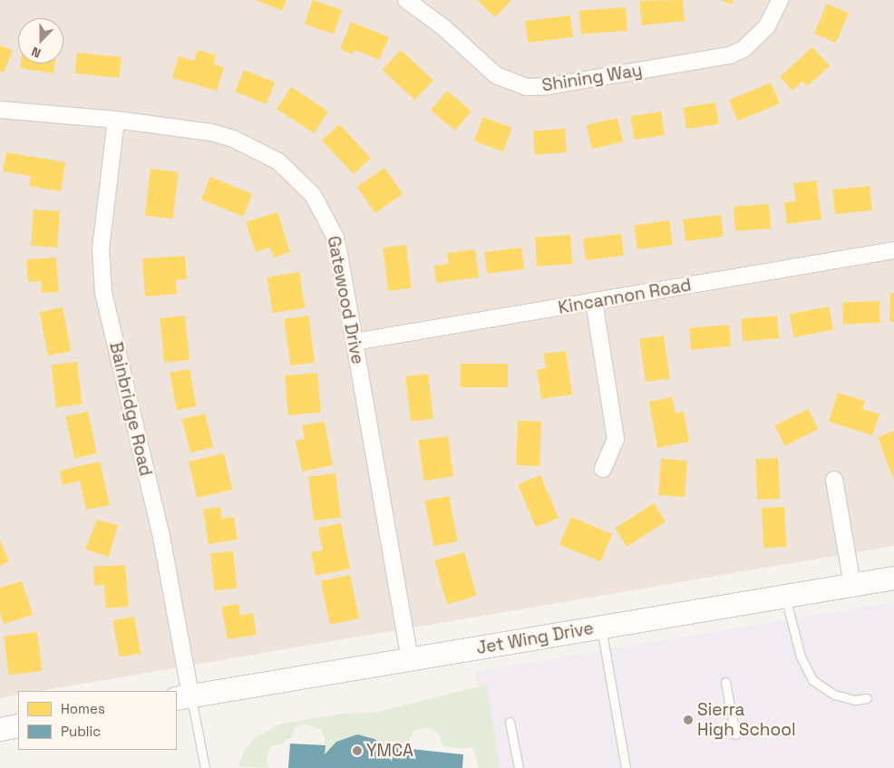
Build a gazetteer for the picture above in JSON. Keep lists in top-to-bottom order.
{
  "streets": {
    "main road": ["Jet Wing Drive"],
    "street": [
      "Shining Way",
      "Kincannon Road",
      "Gatewood Drive",
      "Bainbridge Road"
    ]
  },
  "crossings": [
    ["Kincannon Road", "Gatewood Drive"],
    ["Gatewood Drive", "Bainbridge Road"],
    ["Gatewood Drive", "Jet Wing Drive"],
    ["Bainbridge Road", "Jet Wing Drive"]
  ],
  "places": ["Sierra High School", "YMCA"],
  "legend": ["Homes", "Public"],
  "north": "bottom"
}
